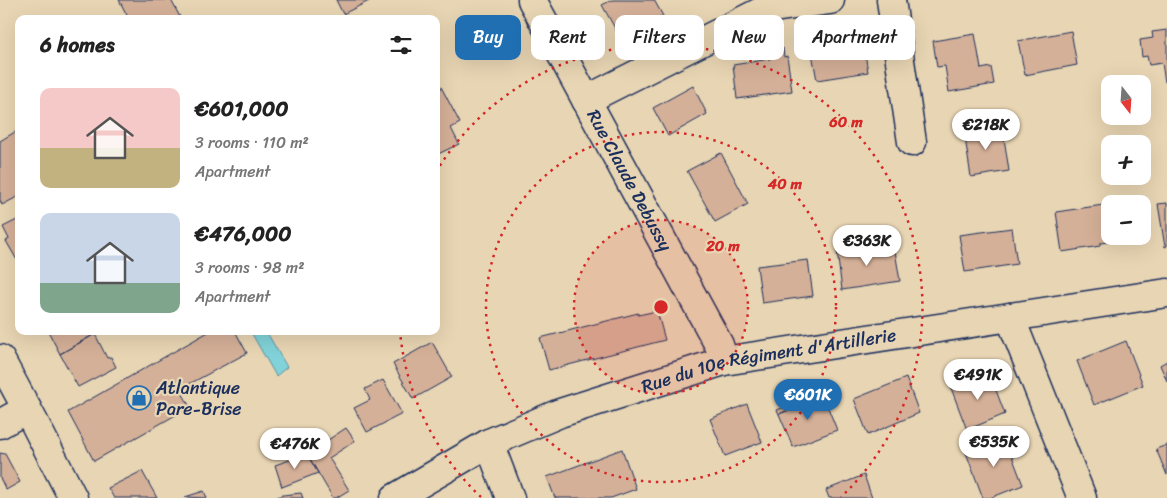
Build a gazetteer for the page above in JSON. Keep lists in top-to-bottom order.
{
  "streets": {
    "street": ["Rue Claude Debussy", "Rue du 10e Régiment d'Artillerie"]
  },
  "crossings": [
    ["Rue Claude Debussy", "Rue du 10e Régiment d'Artillerie"]
  ],
  "places": {
    "shop": ["Atlantique Pare-Brise"]
  },
  "north": "bottom",
  "page": {
    "chip": [
      "Buy",
      "Rent",
      "Filters",
      "New",
      "Apartment"
    ],
    "heading": "6 homes",
    "map_buttons": ["+", "−"],
    "list": [
      {
        "name": "€601,000",
        "note": "3 rooms · 110 m² · Apartment"
      },
      {
        "name": "€476,000",
        "note": "3 rooms · 98 m² · Apartment"
      }
    ],
    "price": [
      "€218K",
      "€363K",
      "€491K",
      "€601K",
      "€535K",
      "€476K"
    ]
  },
  "rings": ["60 m", "40 m", "20 m"]
}
